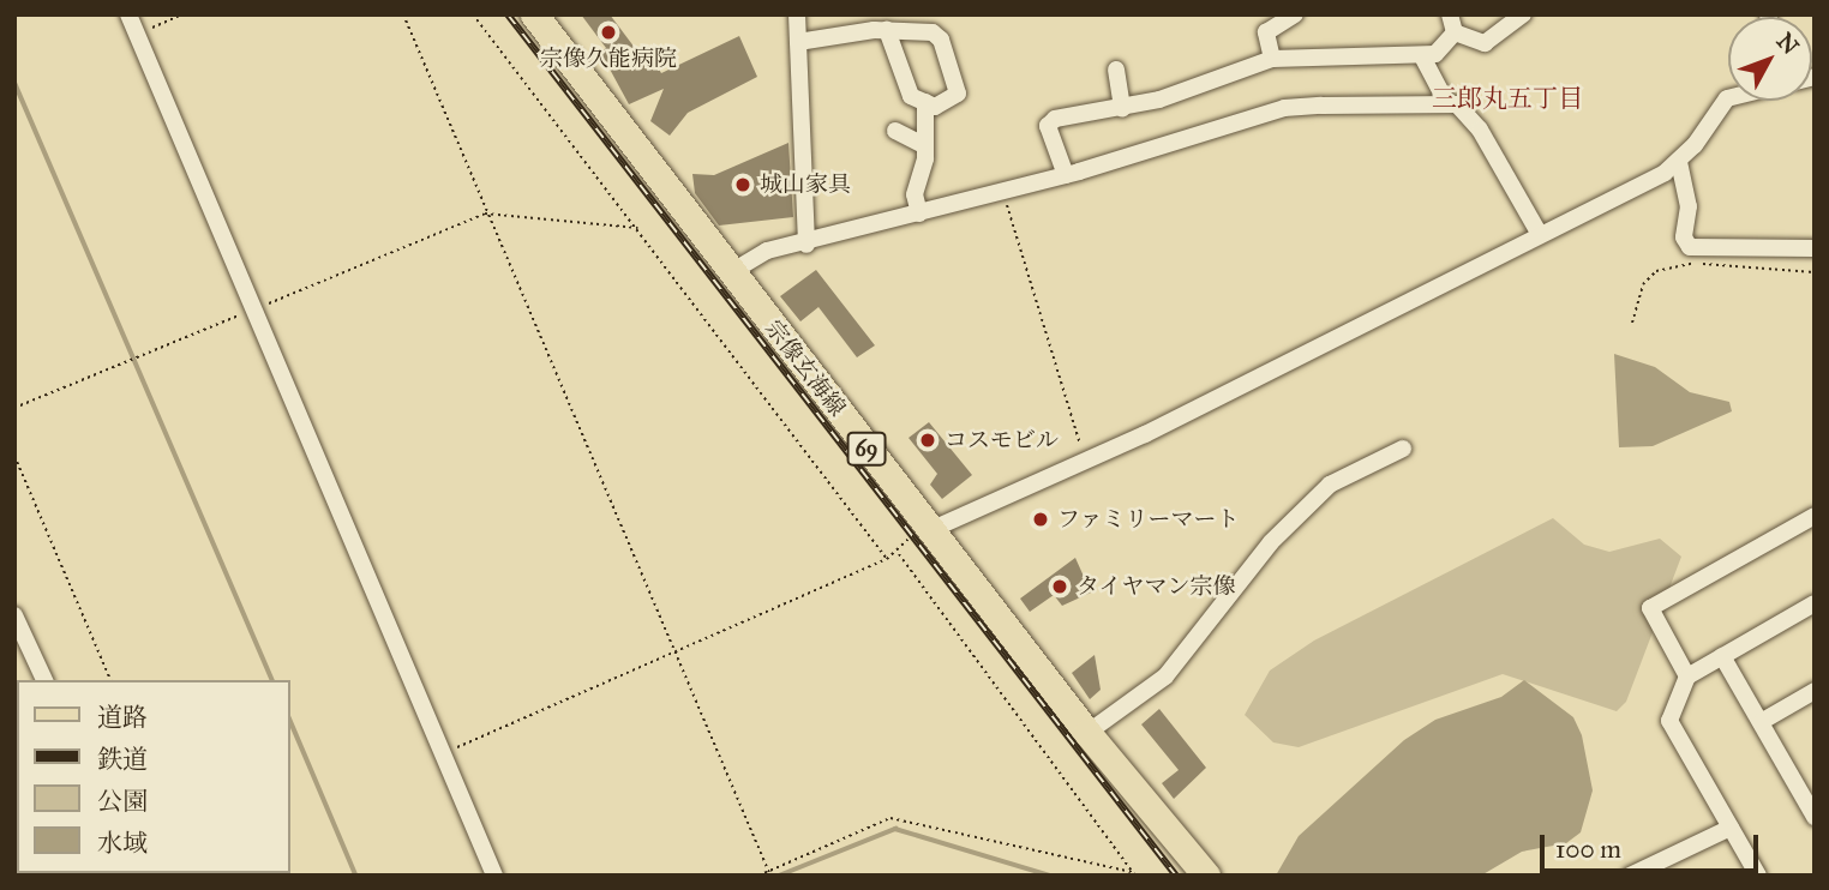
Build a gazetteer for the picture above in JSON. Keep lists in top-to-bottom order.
{
  "streets": {
    "main road": ["宗像玄海線", "69"]
  },
  "districts": ["三郎丸五丁目"],
  "places": [
    "宗像久能病院",
    "城山家具",
    "コスモビル",
    "ファミリーマート",
    "タイヤマン宗像"
  ],
  "legend": [
    "道路",
    "鉄道",
    "公園",
    "水域"
  ],
  "scale_bar": "100 m",
  "north": "top right"
}
